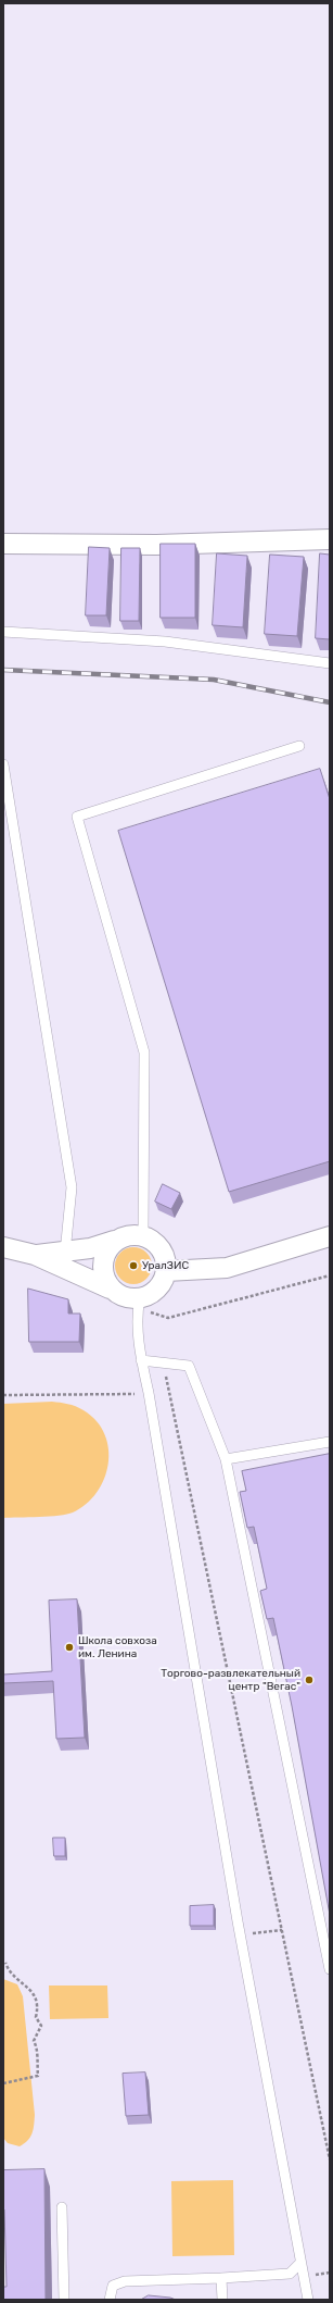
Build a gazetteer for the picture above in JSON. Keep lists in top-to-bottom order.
{
  "places": ["УралЗИС", "Школа совхоза им. Ленина", "Торгово-развлекательный центр \"Вегас\""]
}
